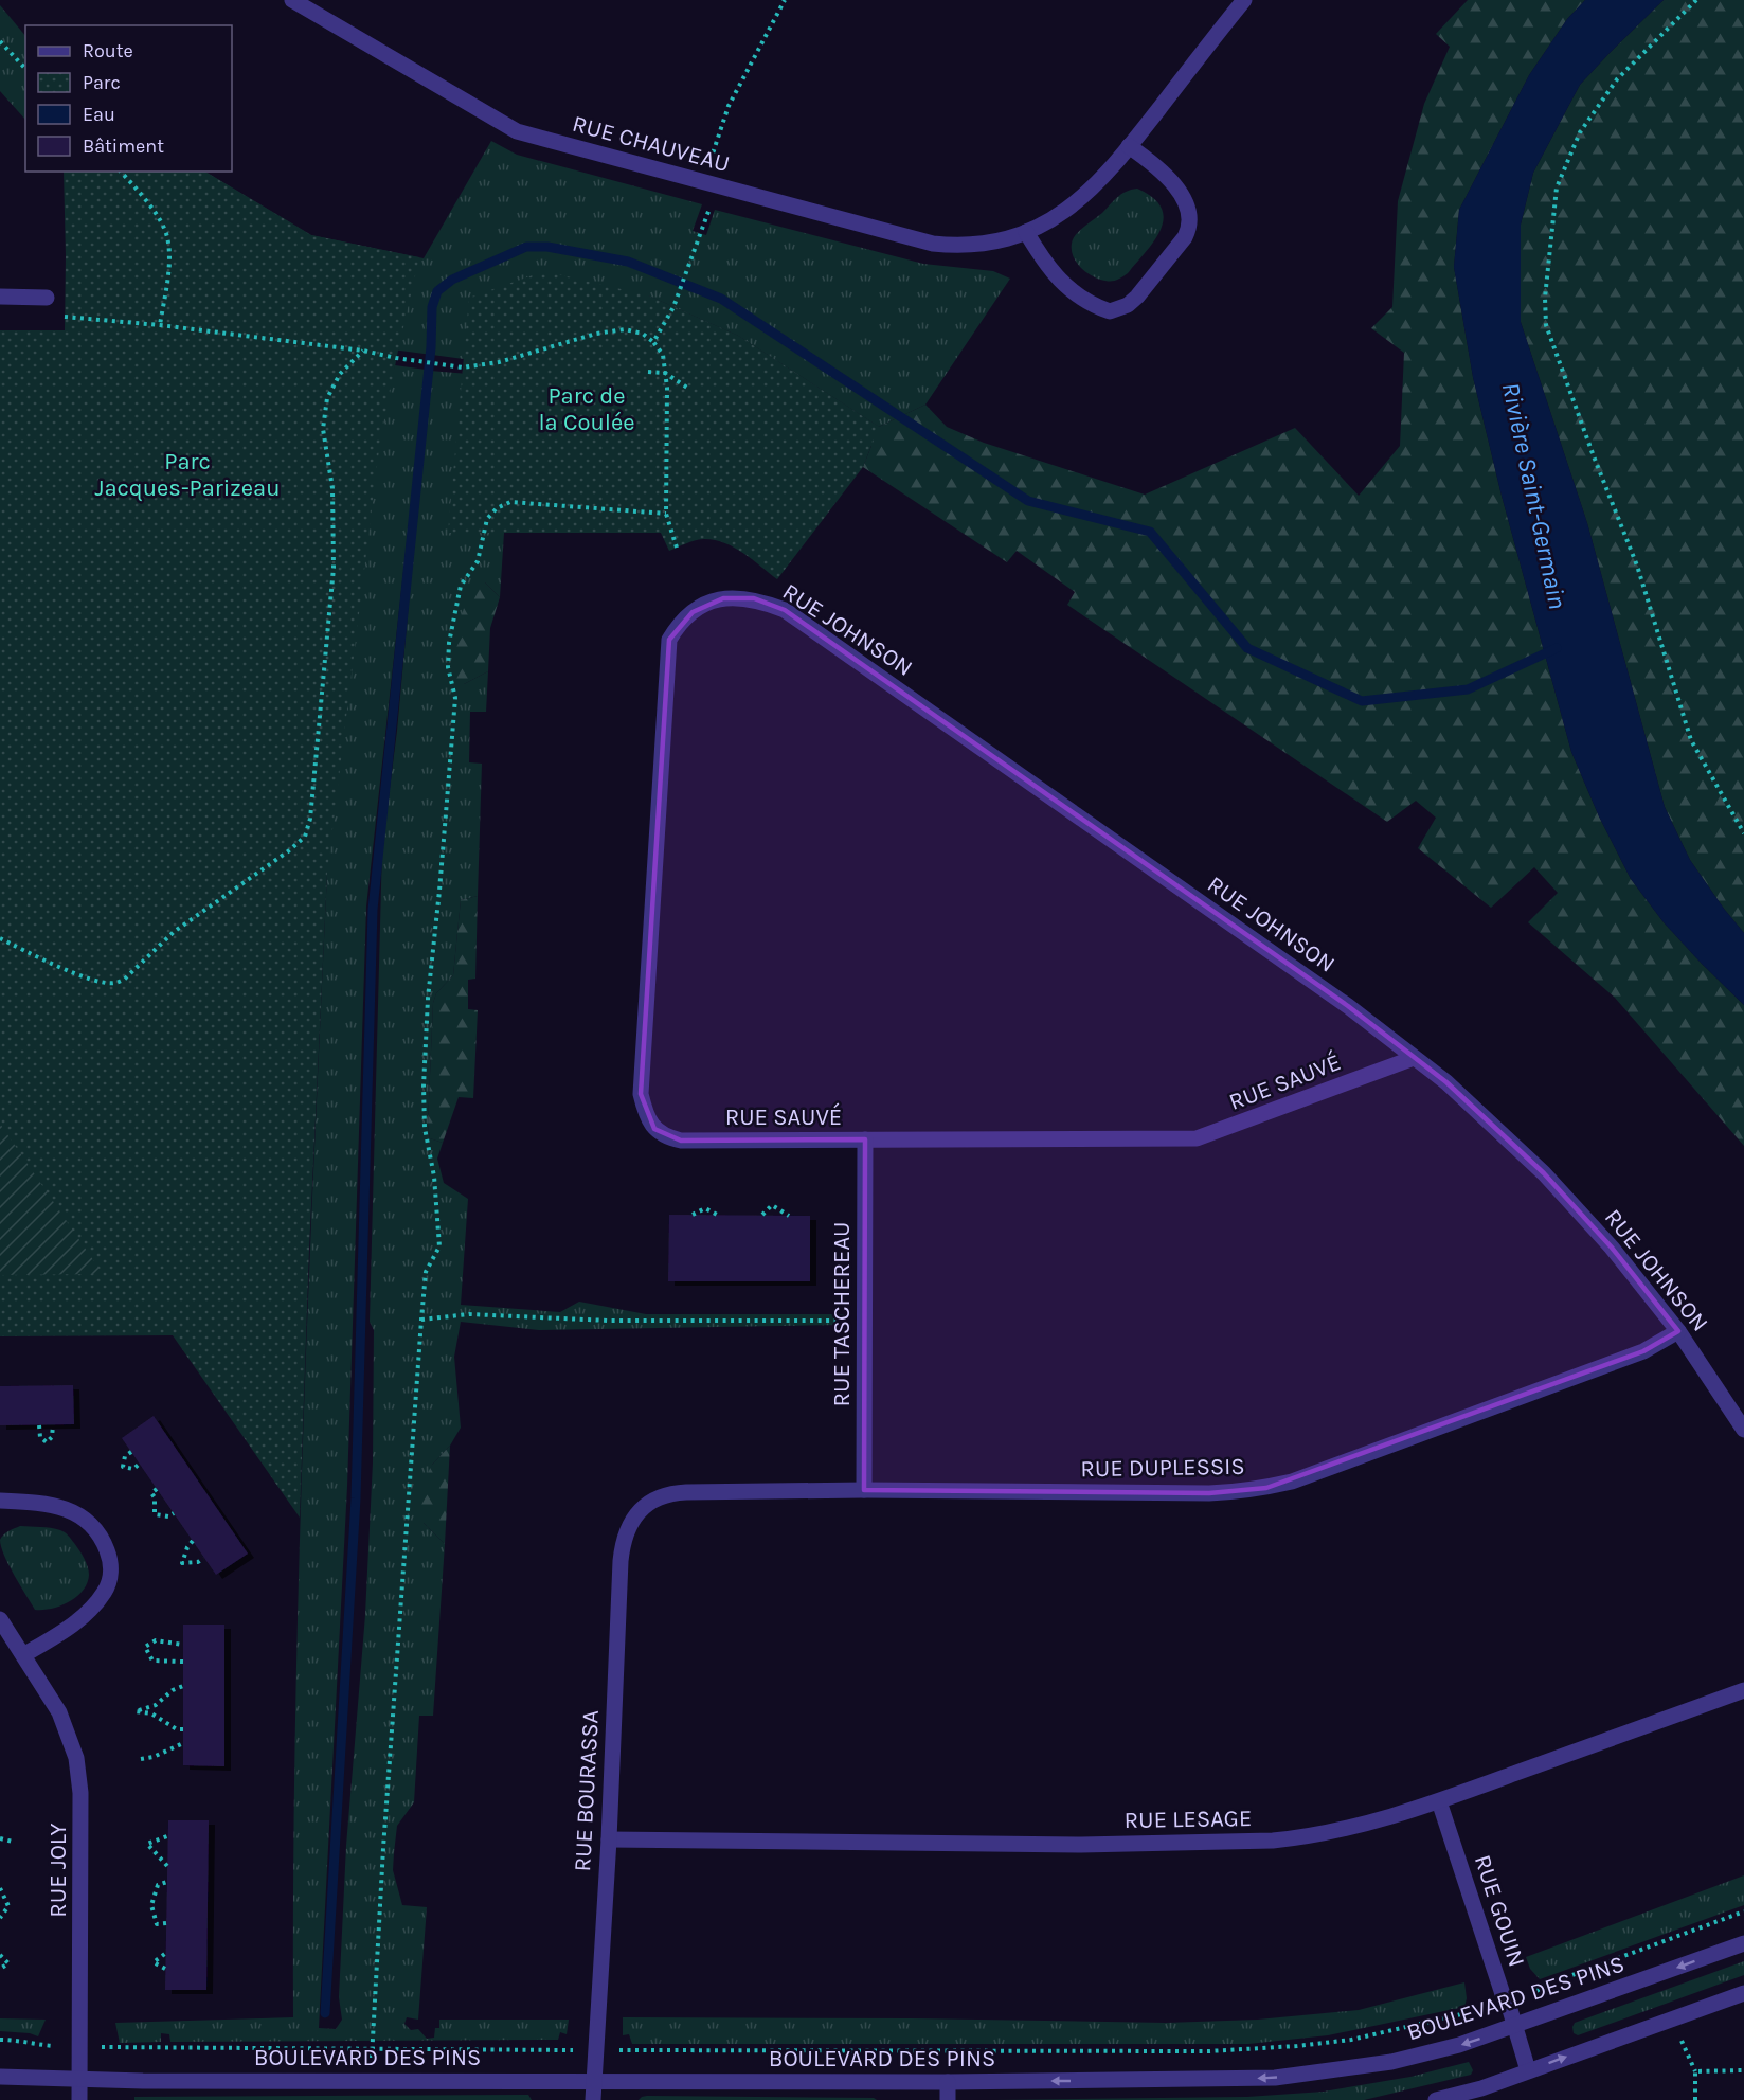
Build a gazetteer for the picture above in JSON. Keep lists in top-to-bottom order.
{
  "streets": {
    "street": [
      "RUE CHAUVEAU",
      "RUE JOHNSON",
      "RUE SAUVÉ",
      "RUE TASCHEREAU",
      "RUE DUPLESSIS",
      "RUE BOURASSA",
      "RUE LESAGE",
      "RUE JOLY",
      "RUE GOUIN",
      "BOULEVARD DES PINS"
    ]
  },
  "crossings": [
    ["RUE JOHNSON", "RUE SAUVÉ"],
    ["RUE JOHNSON", "RUE DUPLESSIS"],
    ["RUE SAUVÉ", "RUE TASCHEREAU"],
    ["RUE TASCHEREAU", "RUE DUPLESSIS"],
    ["RUE DUPLESSIS", "RUE BOURASSA"],
    ["RUE BOURASSA", "RUE LESAGE"],
    ["RUE BOURASSA", "BOULEVARD DES PINS"],
    ["RUE LESAGE", "RUE GOUIN"],
    ["RUE JOLY", "BOULEVARD DES PINS"],
    ["RUE GOUIN", "BOULEVARD DES PINS"]
  ],
  "water": ["Rivière Saint-Germain"],
  "parks": ["Parc de la Coulée", "Parc Jacques-Parizeau"],
  "legend": [
    "Route",
    "Parc",
    "Eau",
    "Bâtiment"
  ]
}
